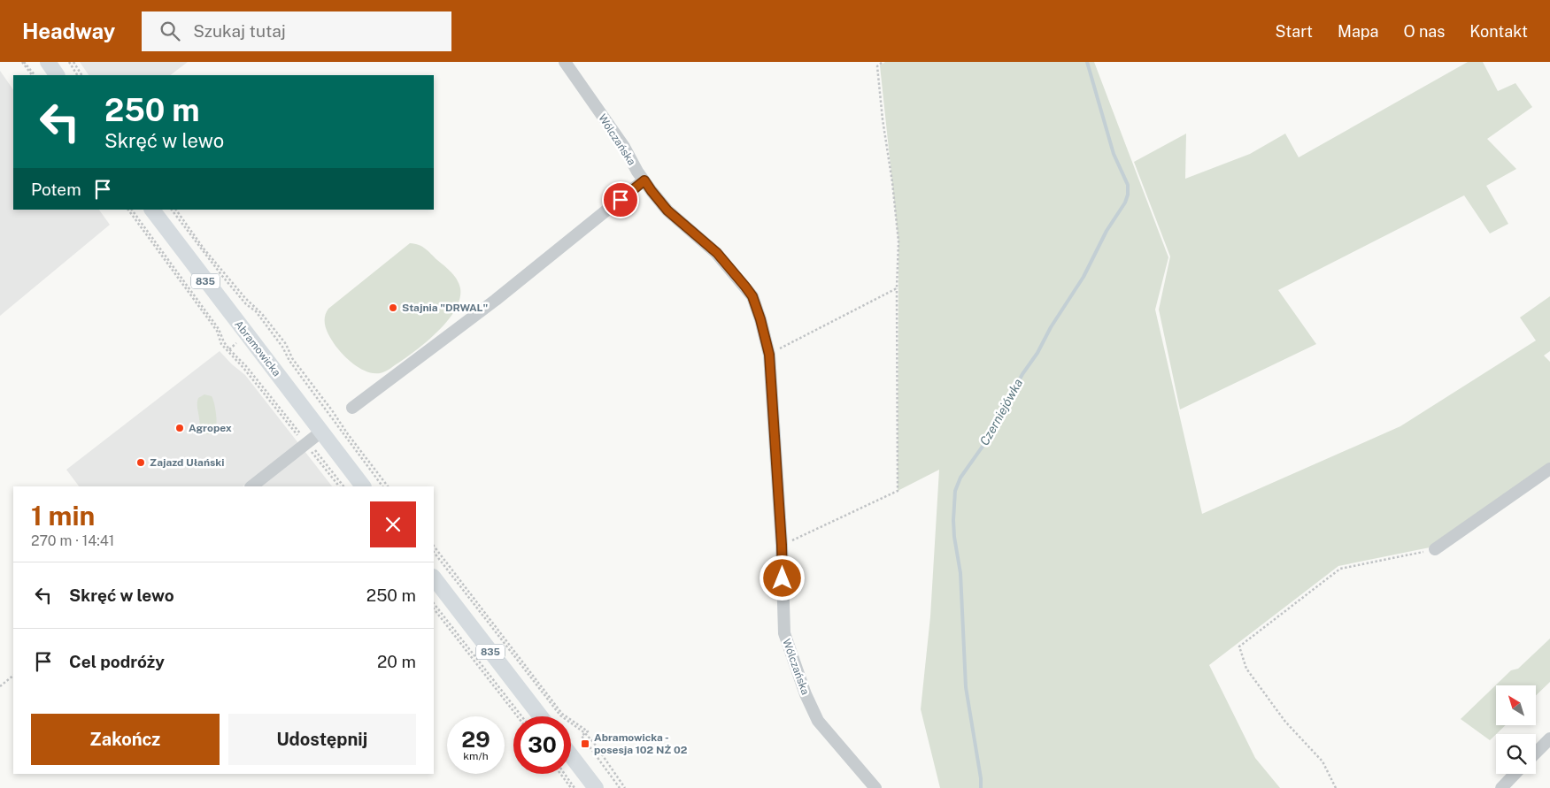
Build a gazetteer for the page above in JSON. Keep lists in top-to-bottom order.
{
  "streets": {
    "main road": ["835", "Abramowicka"],
    "street": ["Wólczańska"]
  },
  "water": ["Czerniejówka"],
  "places": {
    "other": ["Stajnia \"DRWAL\"", "Agropex", "Zajazd Ułański"],
    "transit": ["Abramowicka - posesja 102 NŻ 02"]
  },
  "north": "top left",
  "page": {
    "header": "Headway",
    "search": "Szukaj tutaj",
    "nav": [
      "Start",
      "Mapa",
      "O nas",
      "Kontakt"
    ],
    "turn": ["250 m", "Skręć w lewo"],
    "then": "Potem",
    "heading": ["1 min", "270 m · 14:41"],
    "list": [
      {
        "name": "Skręć w lewo",
        "value": "250 m"
      },
      {
        "name": "Cel podróży",
        "value": "20 m"
      }
    ],
    "buttons": ["Zakończ", "Udostępnij"],
    "speed": "29 km/h",
    "limit": "30"
  }
}
